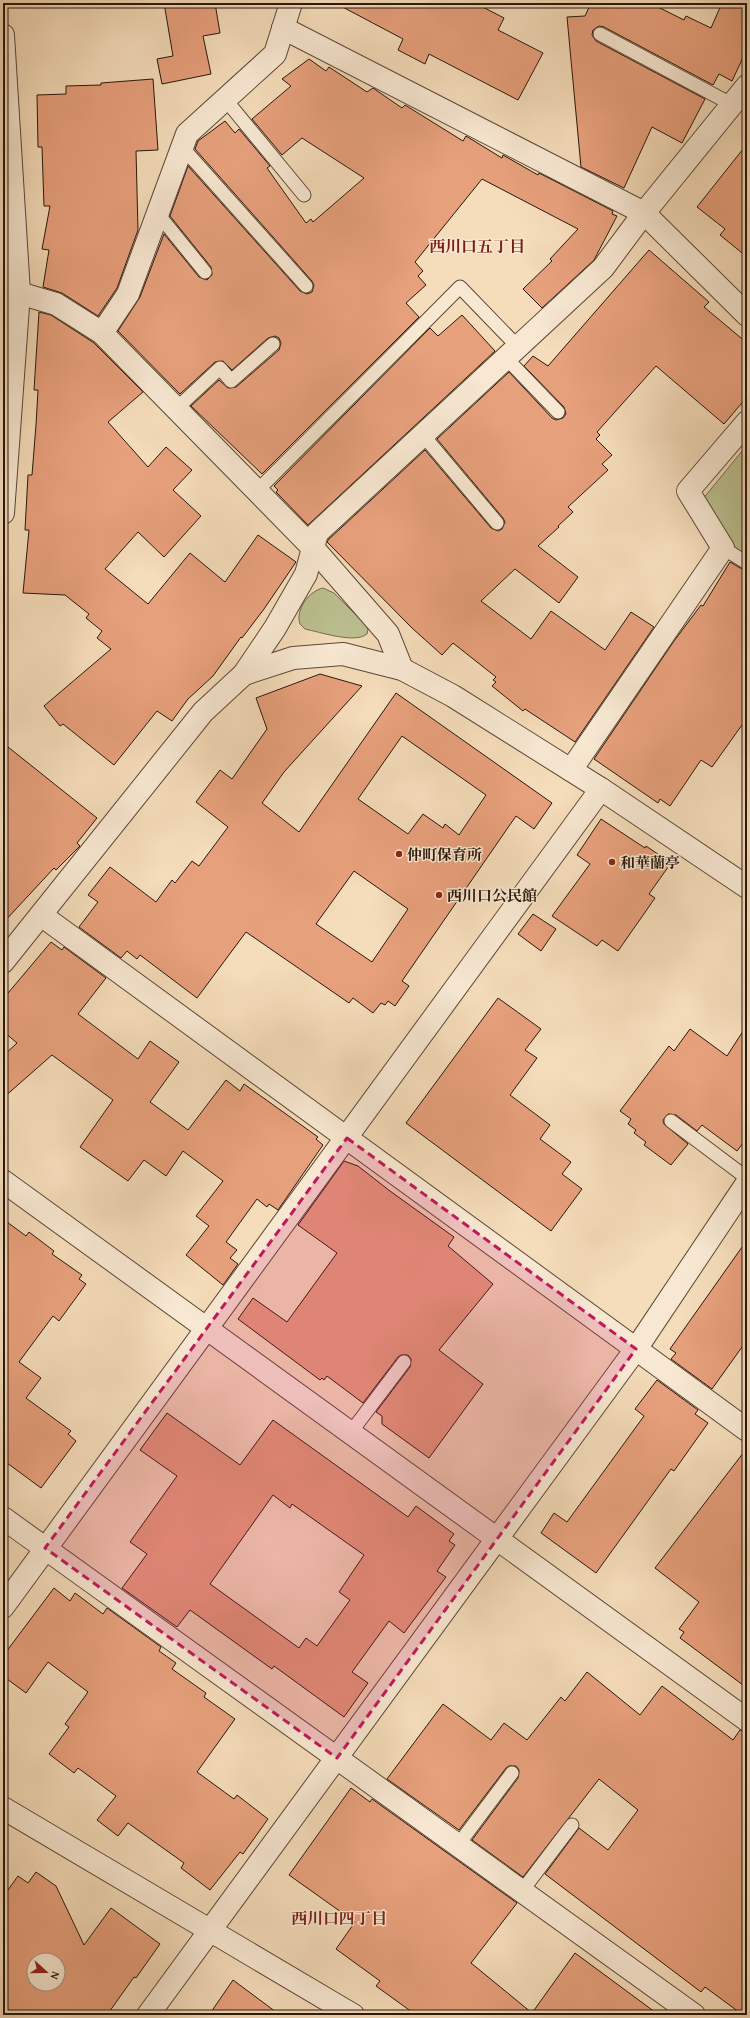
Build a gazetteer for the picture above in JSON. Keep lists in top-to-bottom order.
{
  "districts": ["西川口五丁目", "西川口四丁目"],
  "places": ["仲町保育所", "和華蘭亭", "西川口公民館"],
  "north": "right"
}
